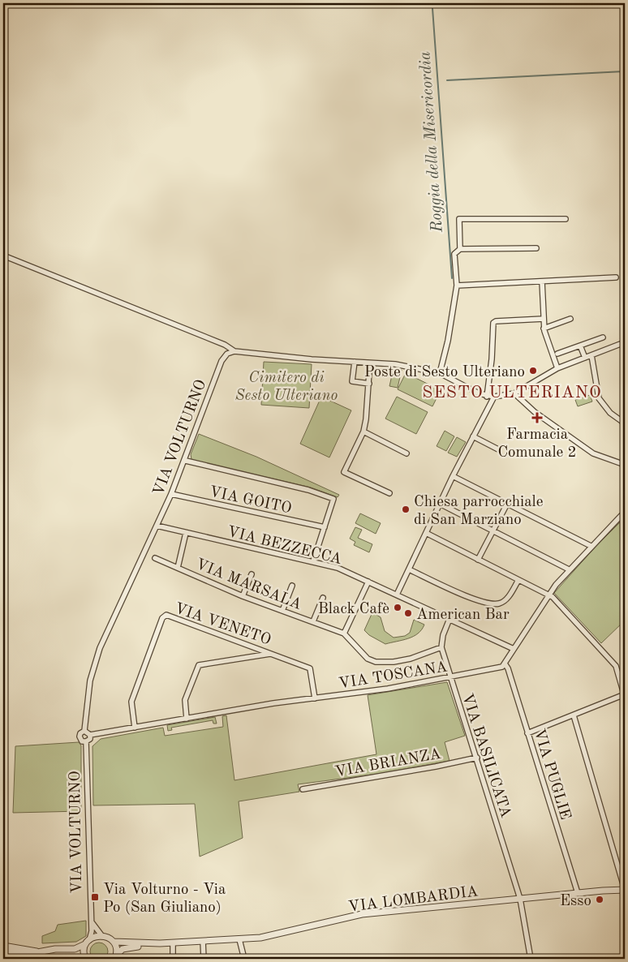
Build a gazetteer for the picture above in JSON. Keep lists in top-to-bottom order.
{
  "streets": {
    "street": [
      "VIA VOLTURNO",
      "VIA GOITO",
      "VIA BEZZECCA",
      "VIA MARSALA",
      "VIA VENETO",
      "VIA TOSCANA",
      "VIA BASILICATA",
      "VIA BRIANZA",
      "VIA PUGLIE",
      "VIA LOMBARDIA"
    ]
  },
  "crossings": [
    ["VIA VOLTURNO", "VIA GOITO"],
    ["VIA VOLTURNO", "VIA BEZZECCA"],
    ["VIA VOLTURNO", "VIA TOSCANA"],
    ["VIA BEZZECCA", "VIA MARSALA"],
    ["VIA MARSALA", "VIA BASILICATA"],
    ["VIA VENETO", "VIA TOSCANA"],
    ["VIA TOSCANA", "VIA BASILICATA"],
    ["VIA TOSCANA", "VIA PUGLIE"],
    ["VIA BASILICATA", "VIA BRIANZA"],
    ["VIA BASILICATA", "VIA LOMBARDIA"],
    ["VIA PUGLIE", "VIA LOMBARDIA"]
  ],
  "districts": ["SESTO ULTERIANO"],
  "water": ["Roggia della Misericordia"],
  "parks": ["Cimitero di Sesto Ulteriano"],
  "places": {
    "other": [
      "Poste di Sesto Ulteriano",
      "Chiesa parrocchiale di San Marziano",
      "Black Cafè",
      "American Bar",
      "Esso"
    ],
    "health": ["Farmacia Comunale 2"],
    "transit": ["Via Volturno - Via Po (San Giuliano)"]
  }
}
